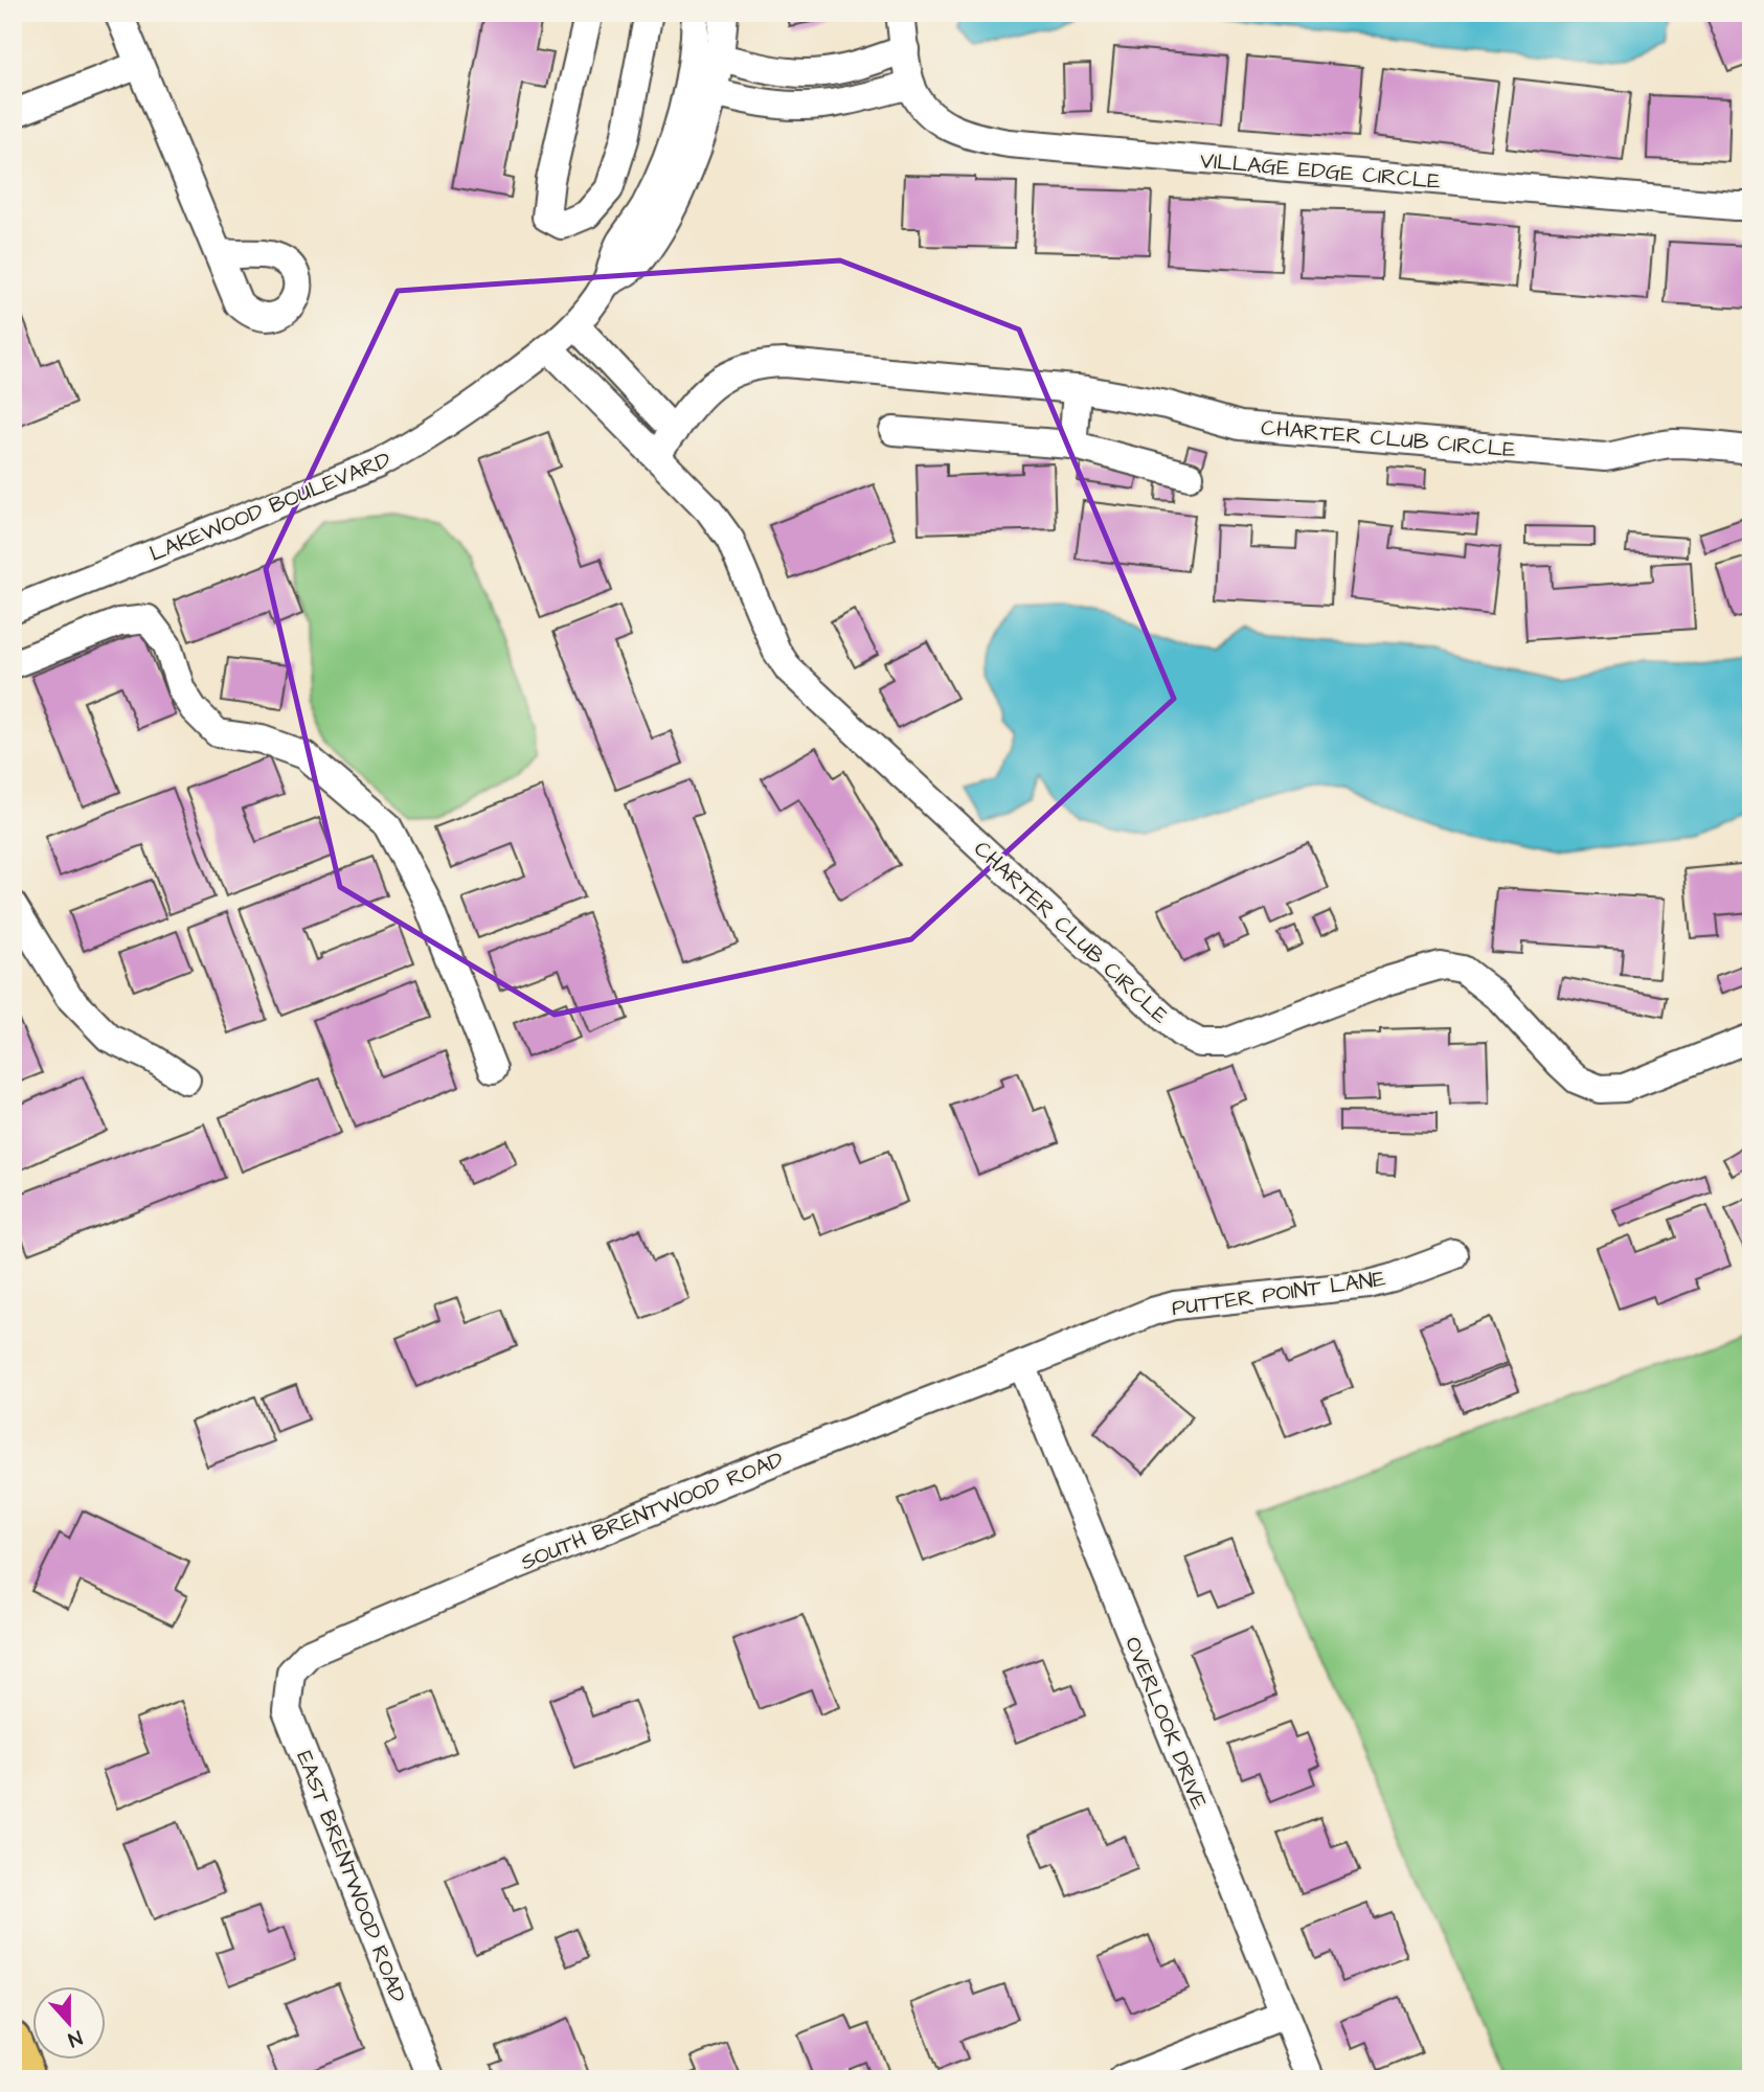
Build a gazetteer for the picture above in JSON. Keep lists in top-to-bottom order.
{
  "streets": {
    "street": [
      "VILLAGE EDGE CIRCLE",
      "CHARTER CLUB CIRCLE",
      "LAKEWOOD BOULEVARD",
      "PUTTER POINT LANE",
      "SOUTH BRENTWOOD ROAD",
      "OVERLOOK DRIVE",
      "EAST BRENTWOOD ROAD"
    ]
  },
  "crossings": [
    ["CHARTER CLUB CIRCLE", "LAKEWOOD BOULEVARD"],
    ["PUTTER POINT LANE", "SOUTH BRENTWOOD ROAD"],
    ["PUTTER POINT LANE", "OVERLOOK DRIVE"],
    ["SOUTH BRENTWOOD ROAD", "OVERLOOK DRIVE"],
    ["SOUTH BRENTWOOD ROAD", "EAST BRENTWOOD ROAD"]
  ],
  "north": "bottom"
}
